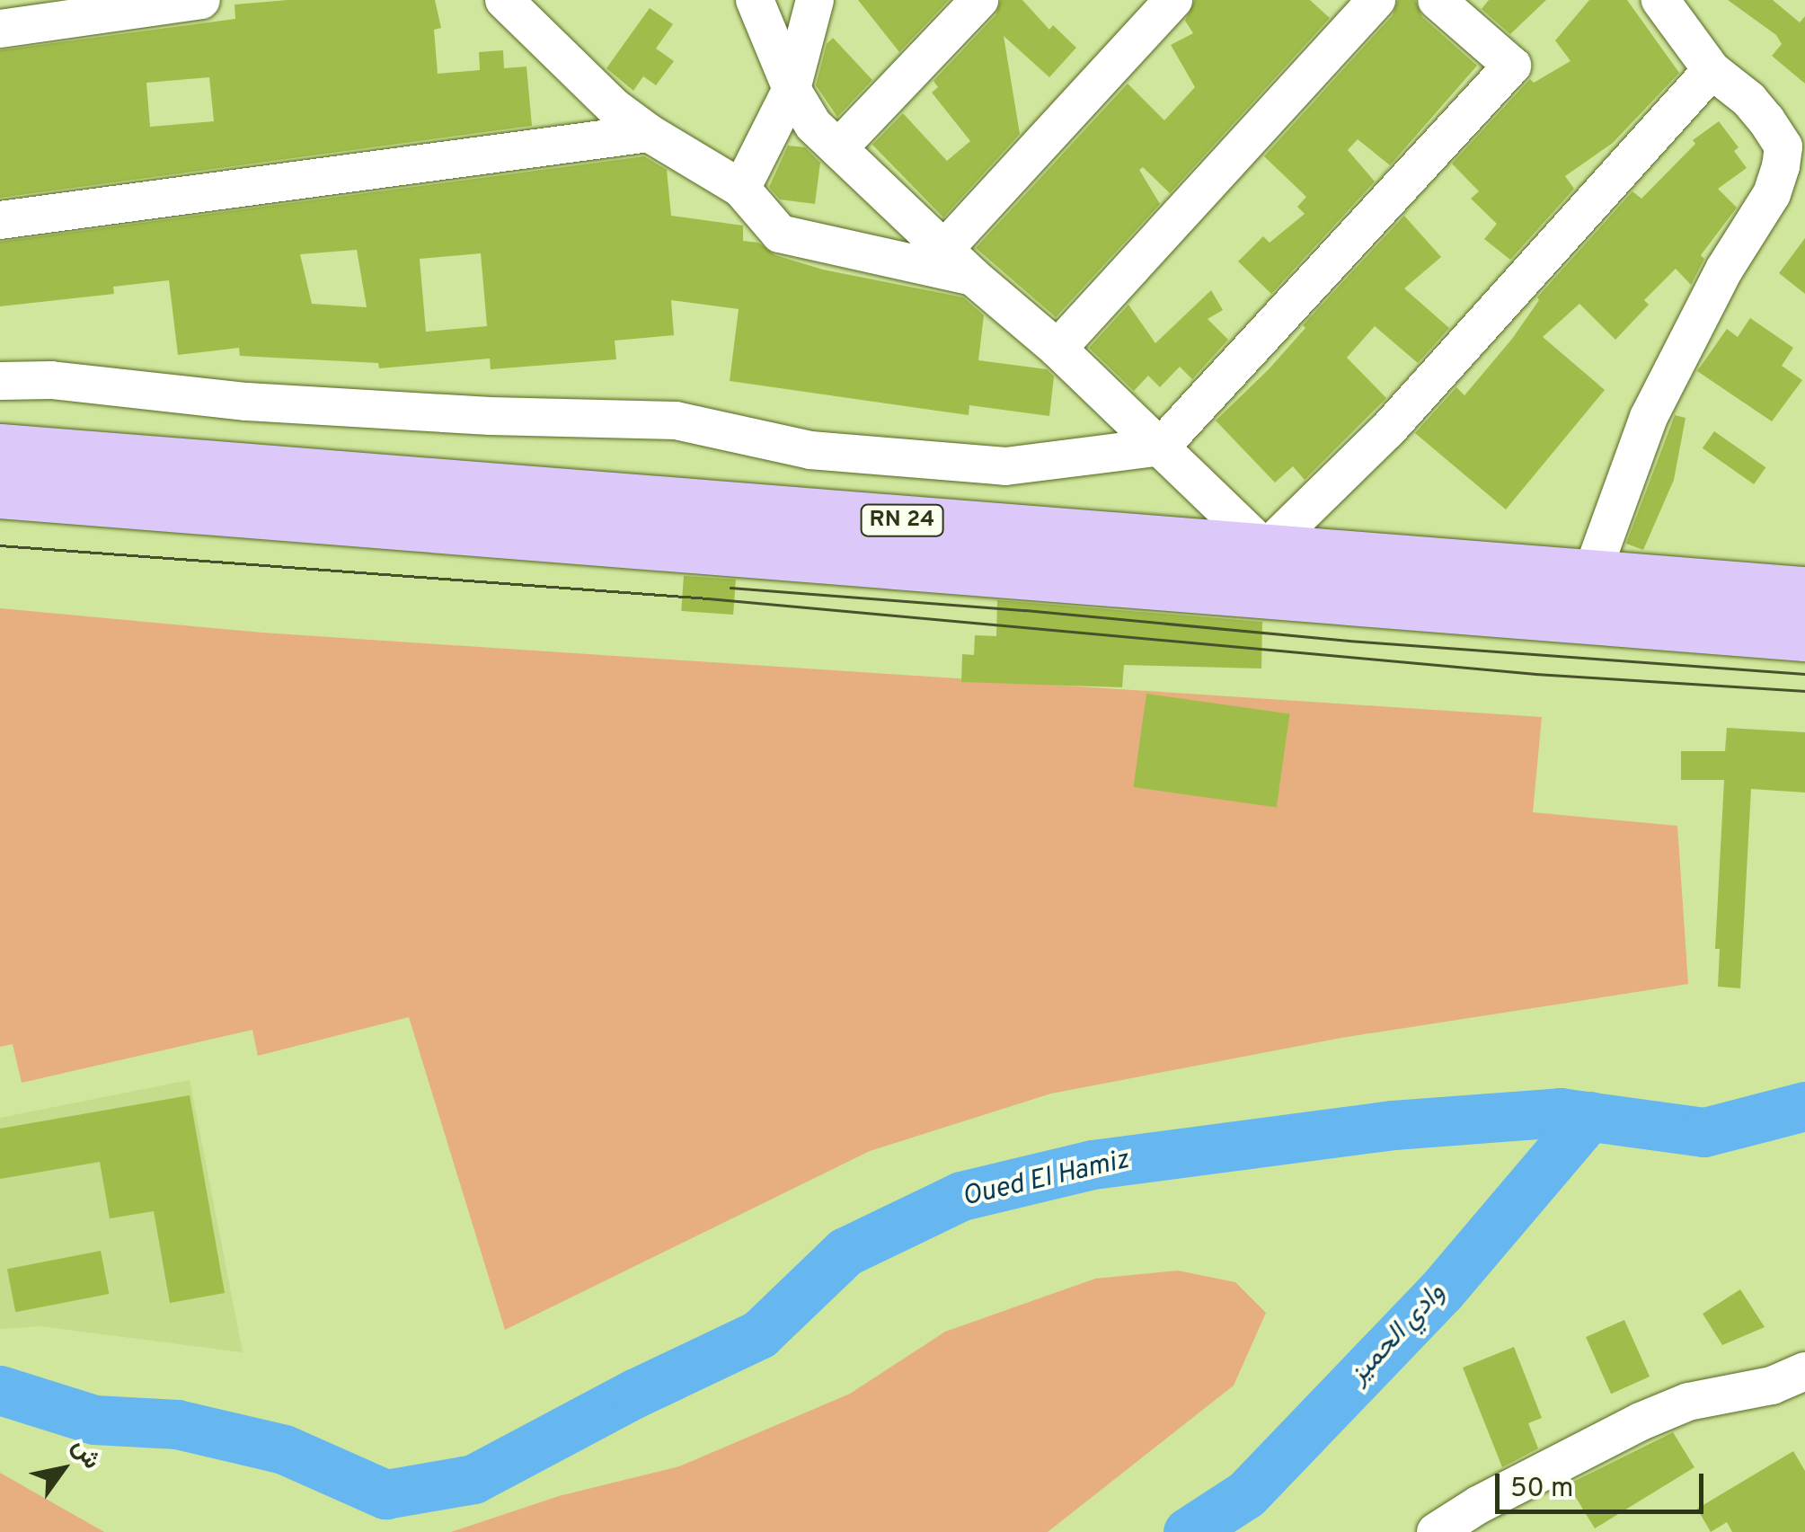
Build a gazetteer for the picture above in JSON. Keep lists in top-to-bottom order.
{
  "streets": {
    "main road": ["RN 24"]
  },
  "water": ["Oued El Hamiz", "وادي الحميز"],
  "scale_bar": "50 m",
  "north": "top right"
}
